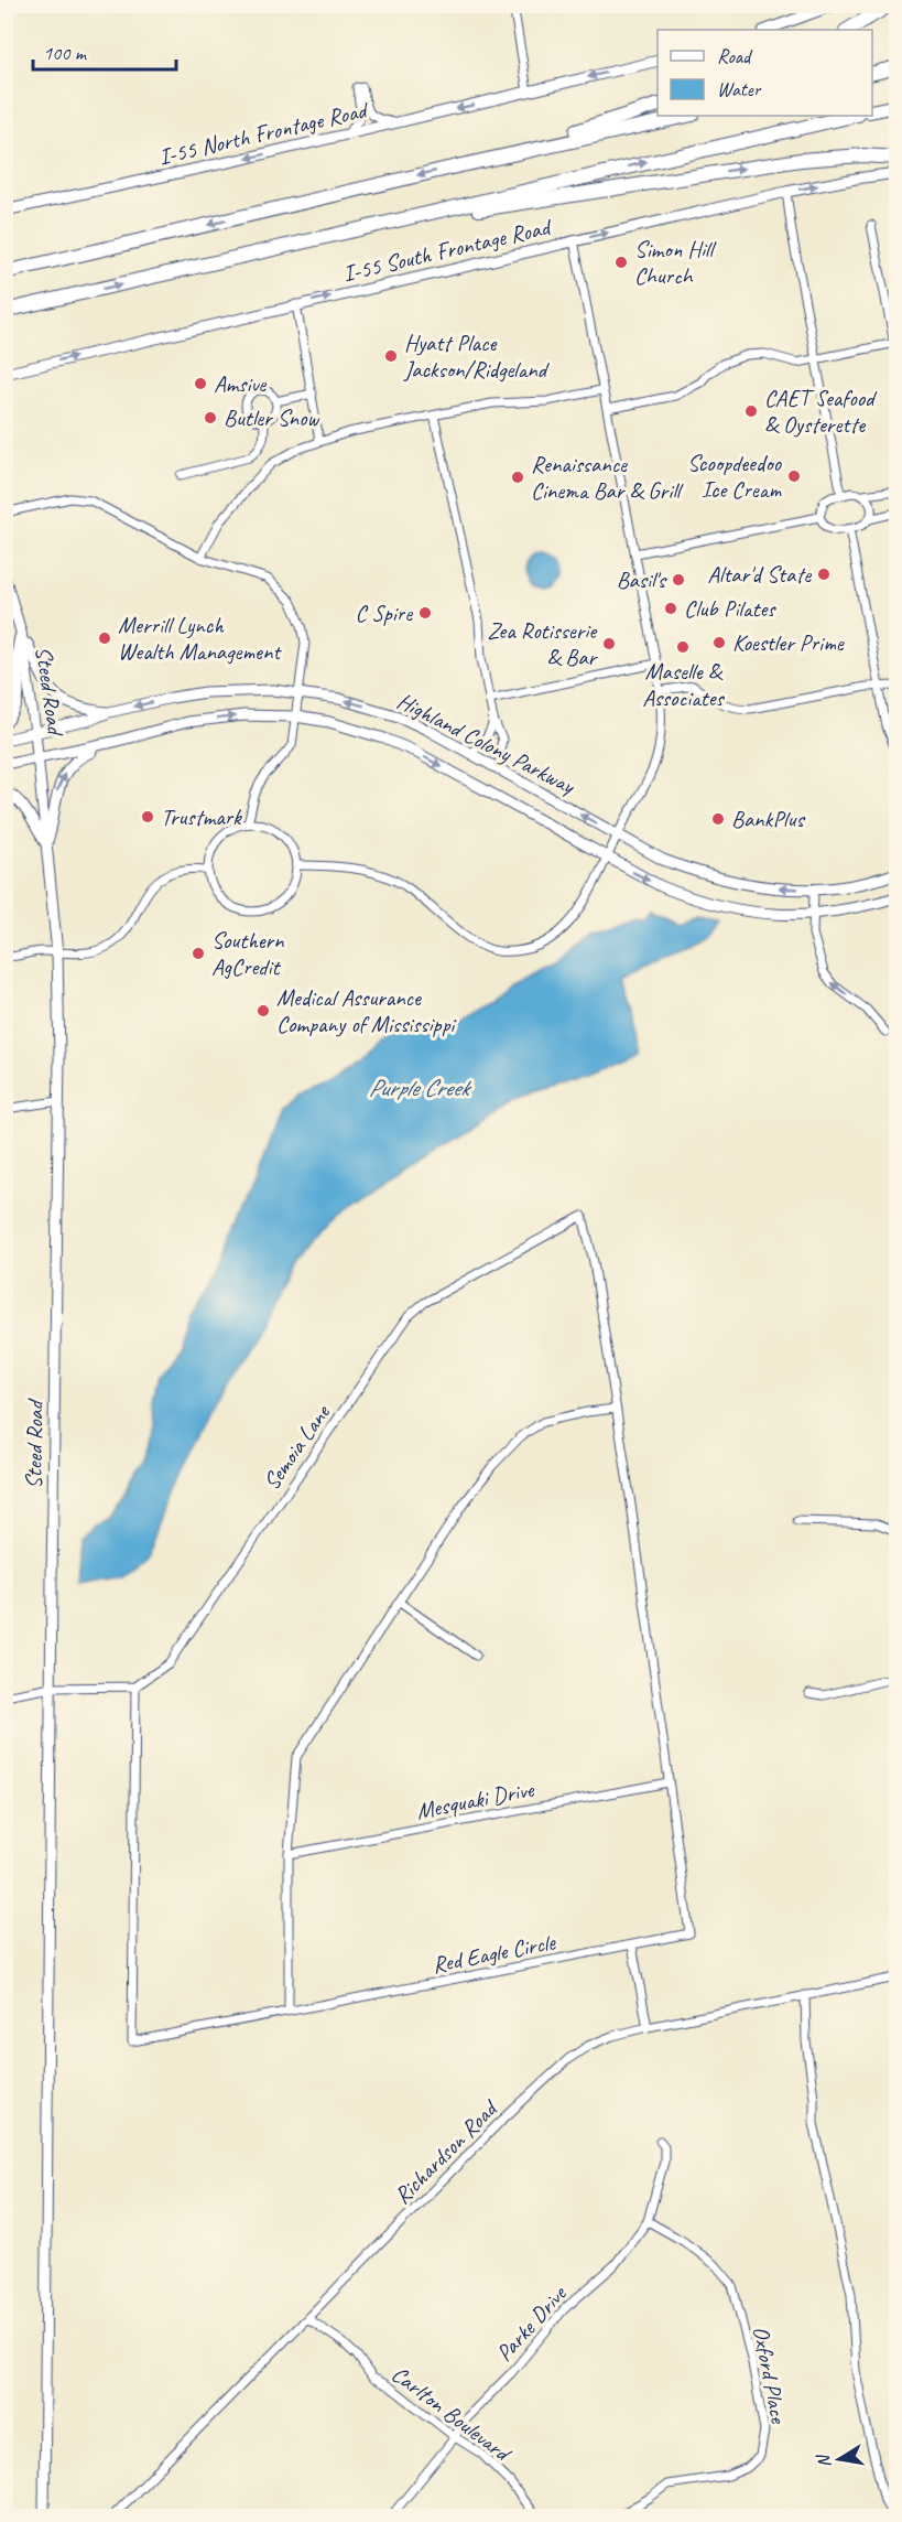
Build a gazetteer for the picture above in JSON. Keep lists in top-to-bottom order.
{
  "streets": {
    "street": [
      "I-55 North Frontage Road",
      "I-55 South Frontage Road",
      "Steed Road",
      "Highland Colony Parkway",
      "Semoia Lane",
      "Mesquaki Drive",
      "Red Eagle Circle",
      "Richardson Road",
      "Parke Drive",
      "Oxford Place",
      "Carlton Boulevard"
    ]
  },
  "crossings": [
    ["Steed Road", "Highland Colony Parkway"],
    ["Semoia Lane", "Red Eagle Circle"],
    ["Mesquaki Drive", "Red Eagle Circle"],
    ["Richardson Road", "Carlton Boulevard"],
    ["Parke Drive", "Oxford Place"],
    ["Parke Drive", "Carlton Boulevard"]
  ],
  "one_way": ["I-55 North Frontage Road", "I-55 South Frontage Road"],
  "water": ["Purple Creek"],
  "places": [
    "Simon Hill Church",
    "Hyatt Place Jackson/Ridgeland",
    "Amsive",
    "CAET Seafood & Oysterette",
    "Butler Snow",
    "Scoopdeedoo Ice Cream",
    "Renaissance Cinema Bar & Grill",
    "Altar'd State",
    "Basil's",
    "Club Pilates",
    "C Spire",
    "Merrill Lynch Wealth Management",
    "Koestler Prime",
    "Zea Rotisserie & Bar",
    "Maselle & Associates",
    "Trustmark",
    "BankPlus",
    "Southern AgCredit",
    "Medical Assurance Company of Mississippi"
  ],
  "legend": ["Road", "Water"],
  "scale_bar": "100 m",
  "north": "left"
}
